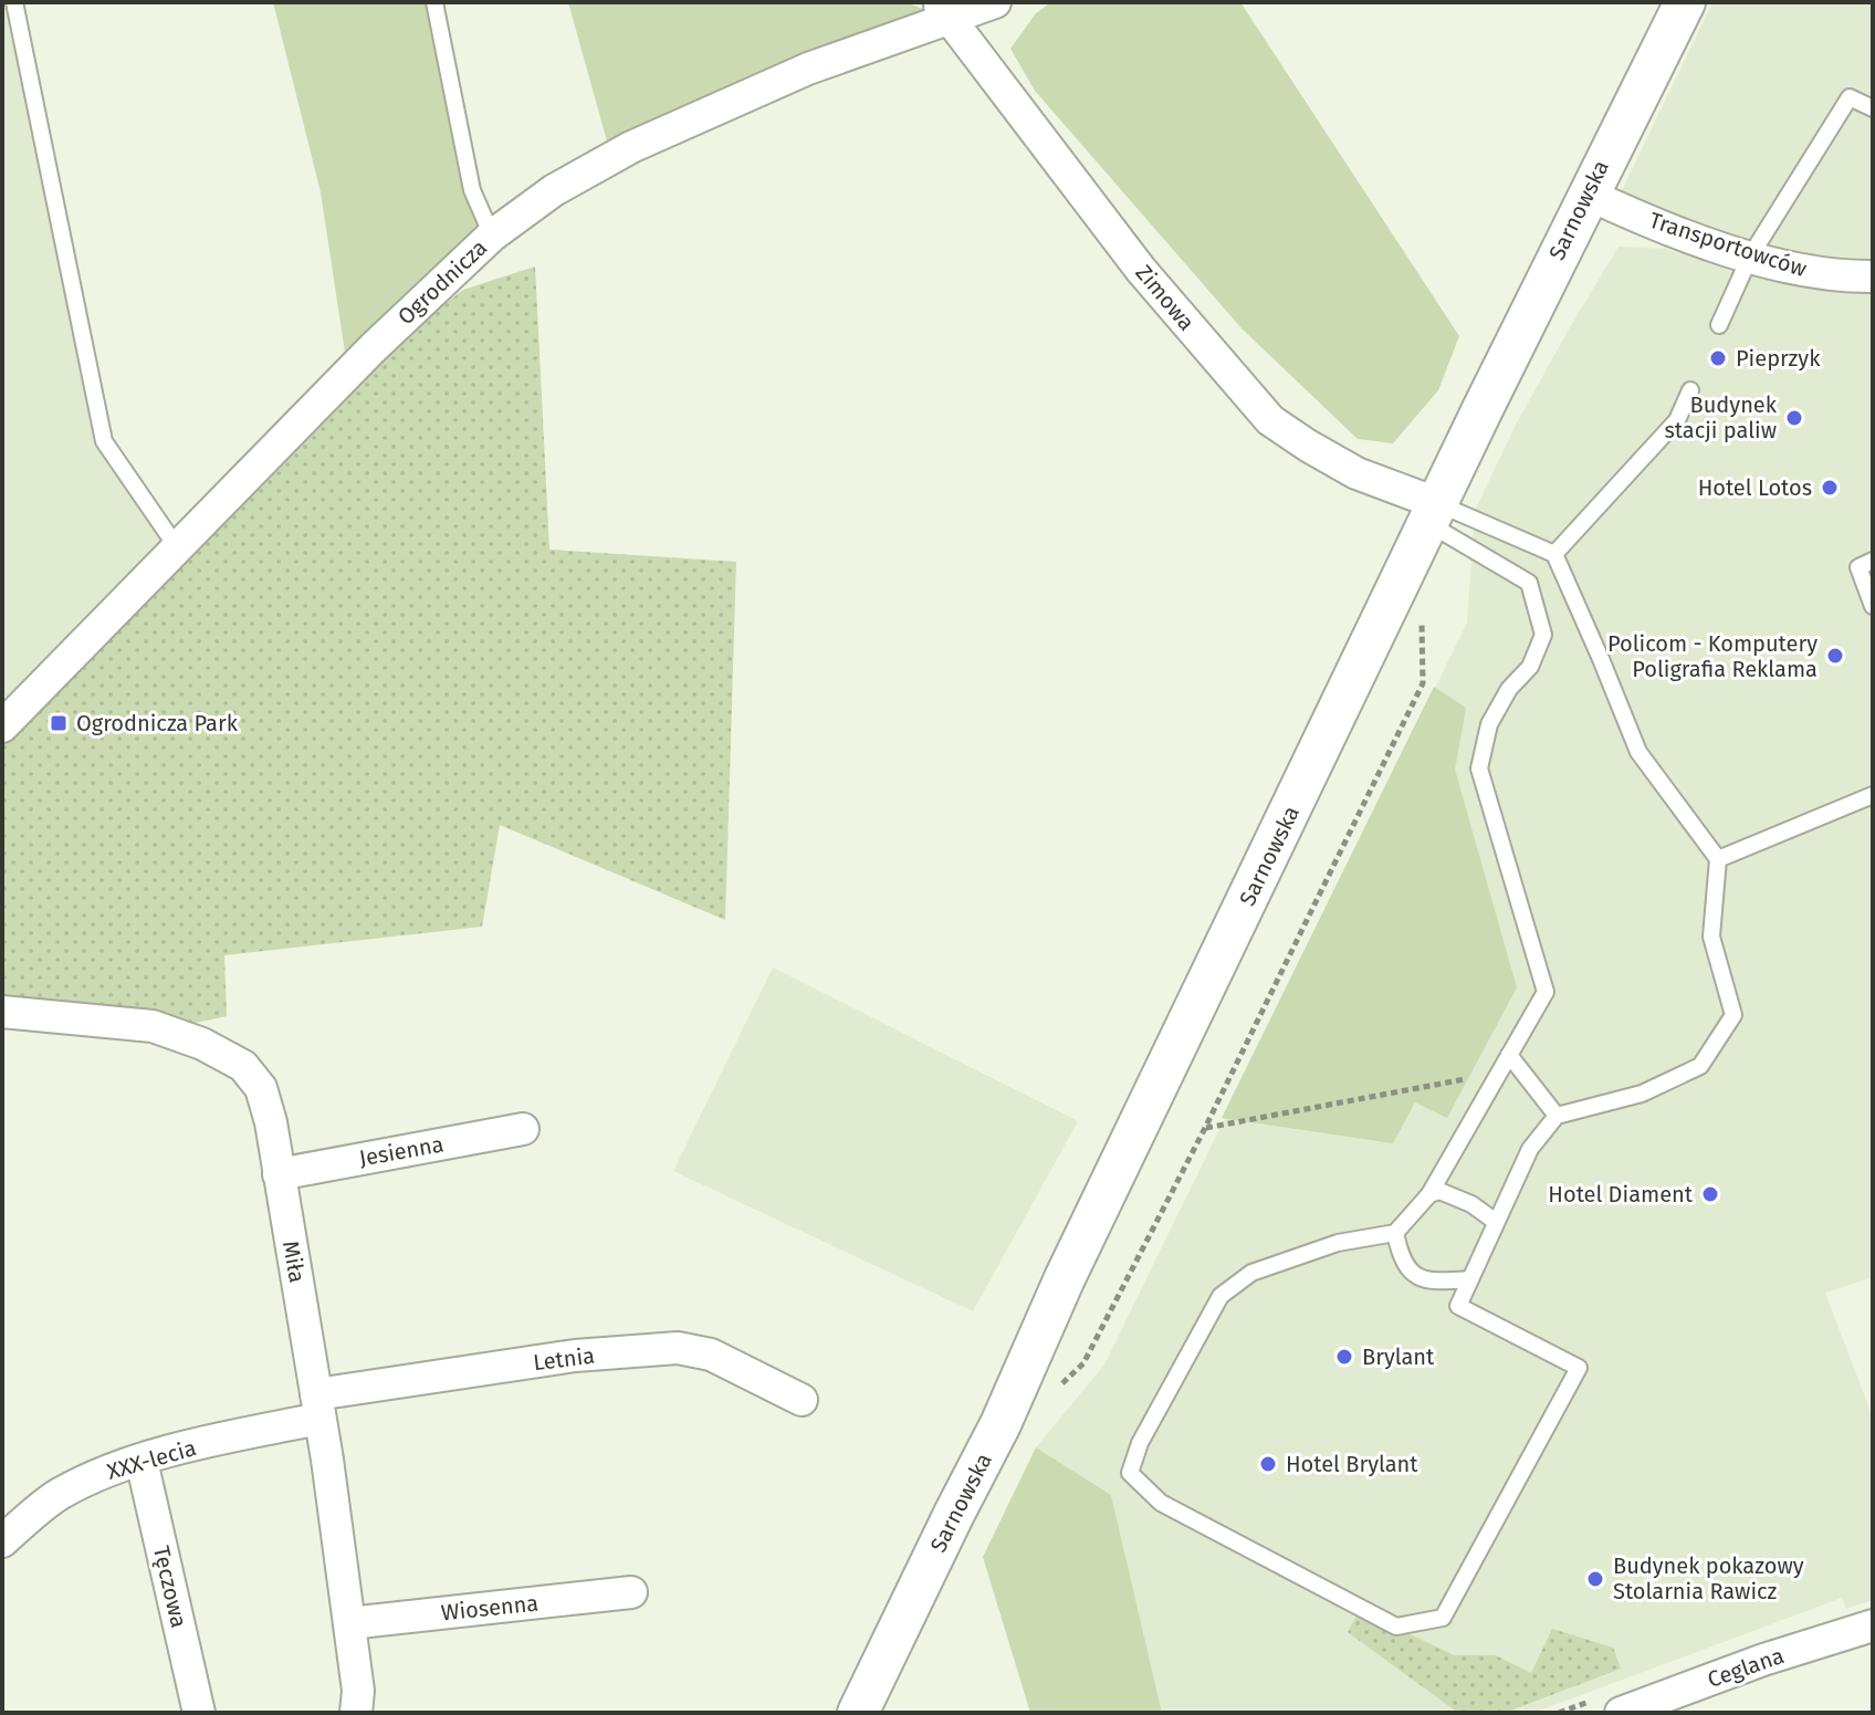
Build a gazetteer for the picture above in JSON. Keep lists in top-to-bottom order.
{
  "streets": {
    "street": [
      "Sarnowska",
      "Transportowców",
      "Ogrodnicza",
      "Zimowa",
      "Jesienna",
      "Miła",
      "Letnia",
      "XXX-lecia",
      "Tęczowa",
      "Wiosenna",
      "Ceglana"
    ]
  },
  "crossings": [
    ["Sarnowska", "Transportowców"],
    ["Sarnowska", "Zimowa"],
    ["Ogrodnicza", "Zimowa"],
    ["Jesienna", "Miła"],
    ["Miła", "Letnia"],
    ["Miła", "XXX-lecia"],
    ["Miła", "Wiosenna"],
    ["Letnia", "XXX-lecia"],
    ["XXX-lecia", "Tęczowa"]
  ],
  "places": {
    "other": [
      "Pieprzyk",
      "Budynek stacji paliw",
      "Hotel Lotos",
      "Policom - Komputery Poligrafia Reklama",
      "Hotel Diament",
      "Brylant",
      "Hotel Brylant",
      "Budynek pokazowy Stolarnia Rawicz"
    ],
    "transit": ["Ogrodnicza Park"]
  }
}
